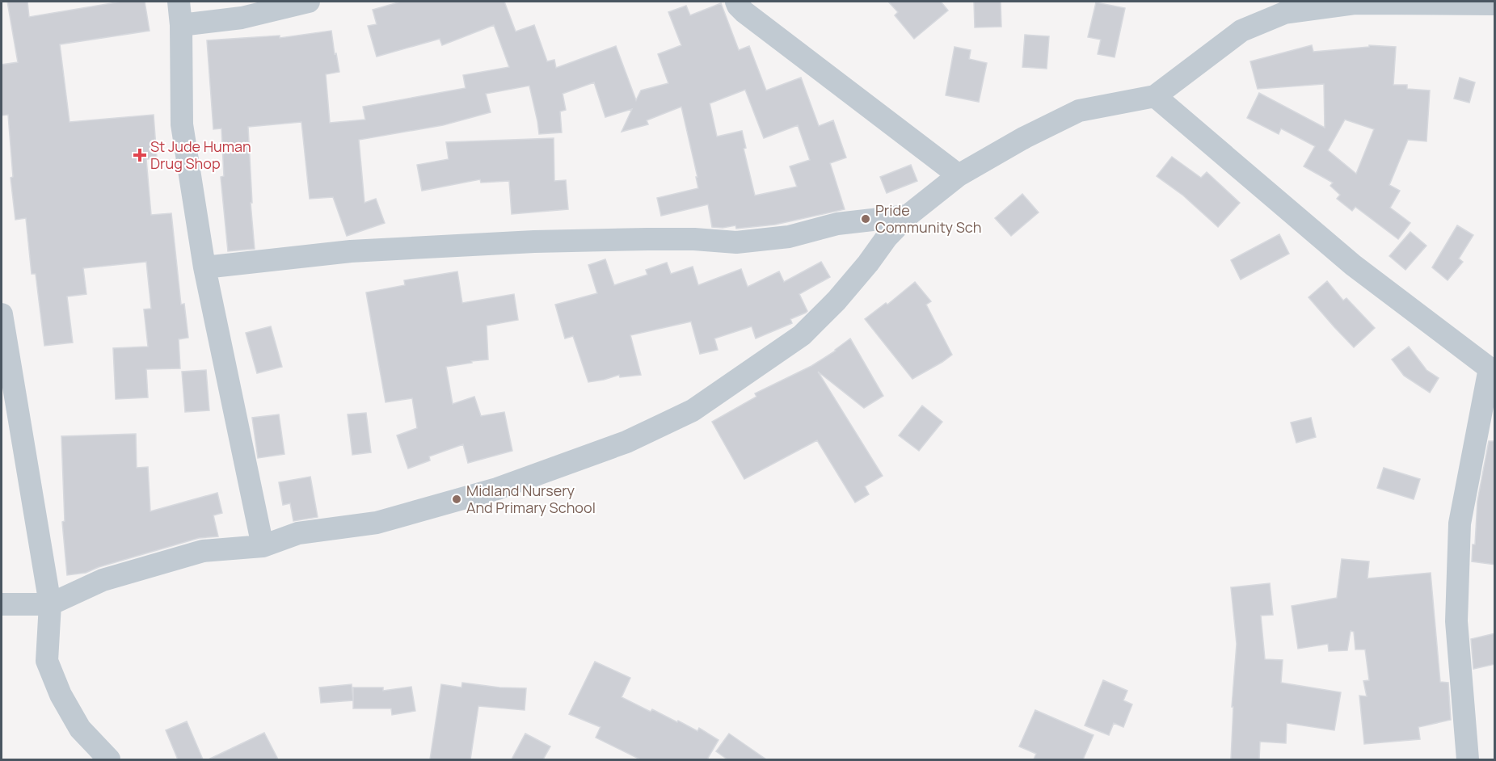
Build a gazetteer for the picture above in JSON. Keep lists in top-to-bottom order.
{
  "places": {
    "health": ["St Jude Human Drug Shop"],
    "other": ["Pride Community Sch", "Midland Nursery And Primary School"]
  }
}
